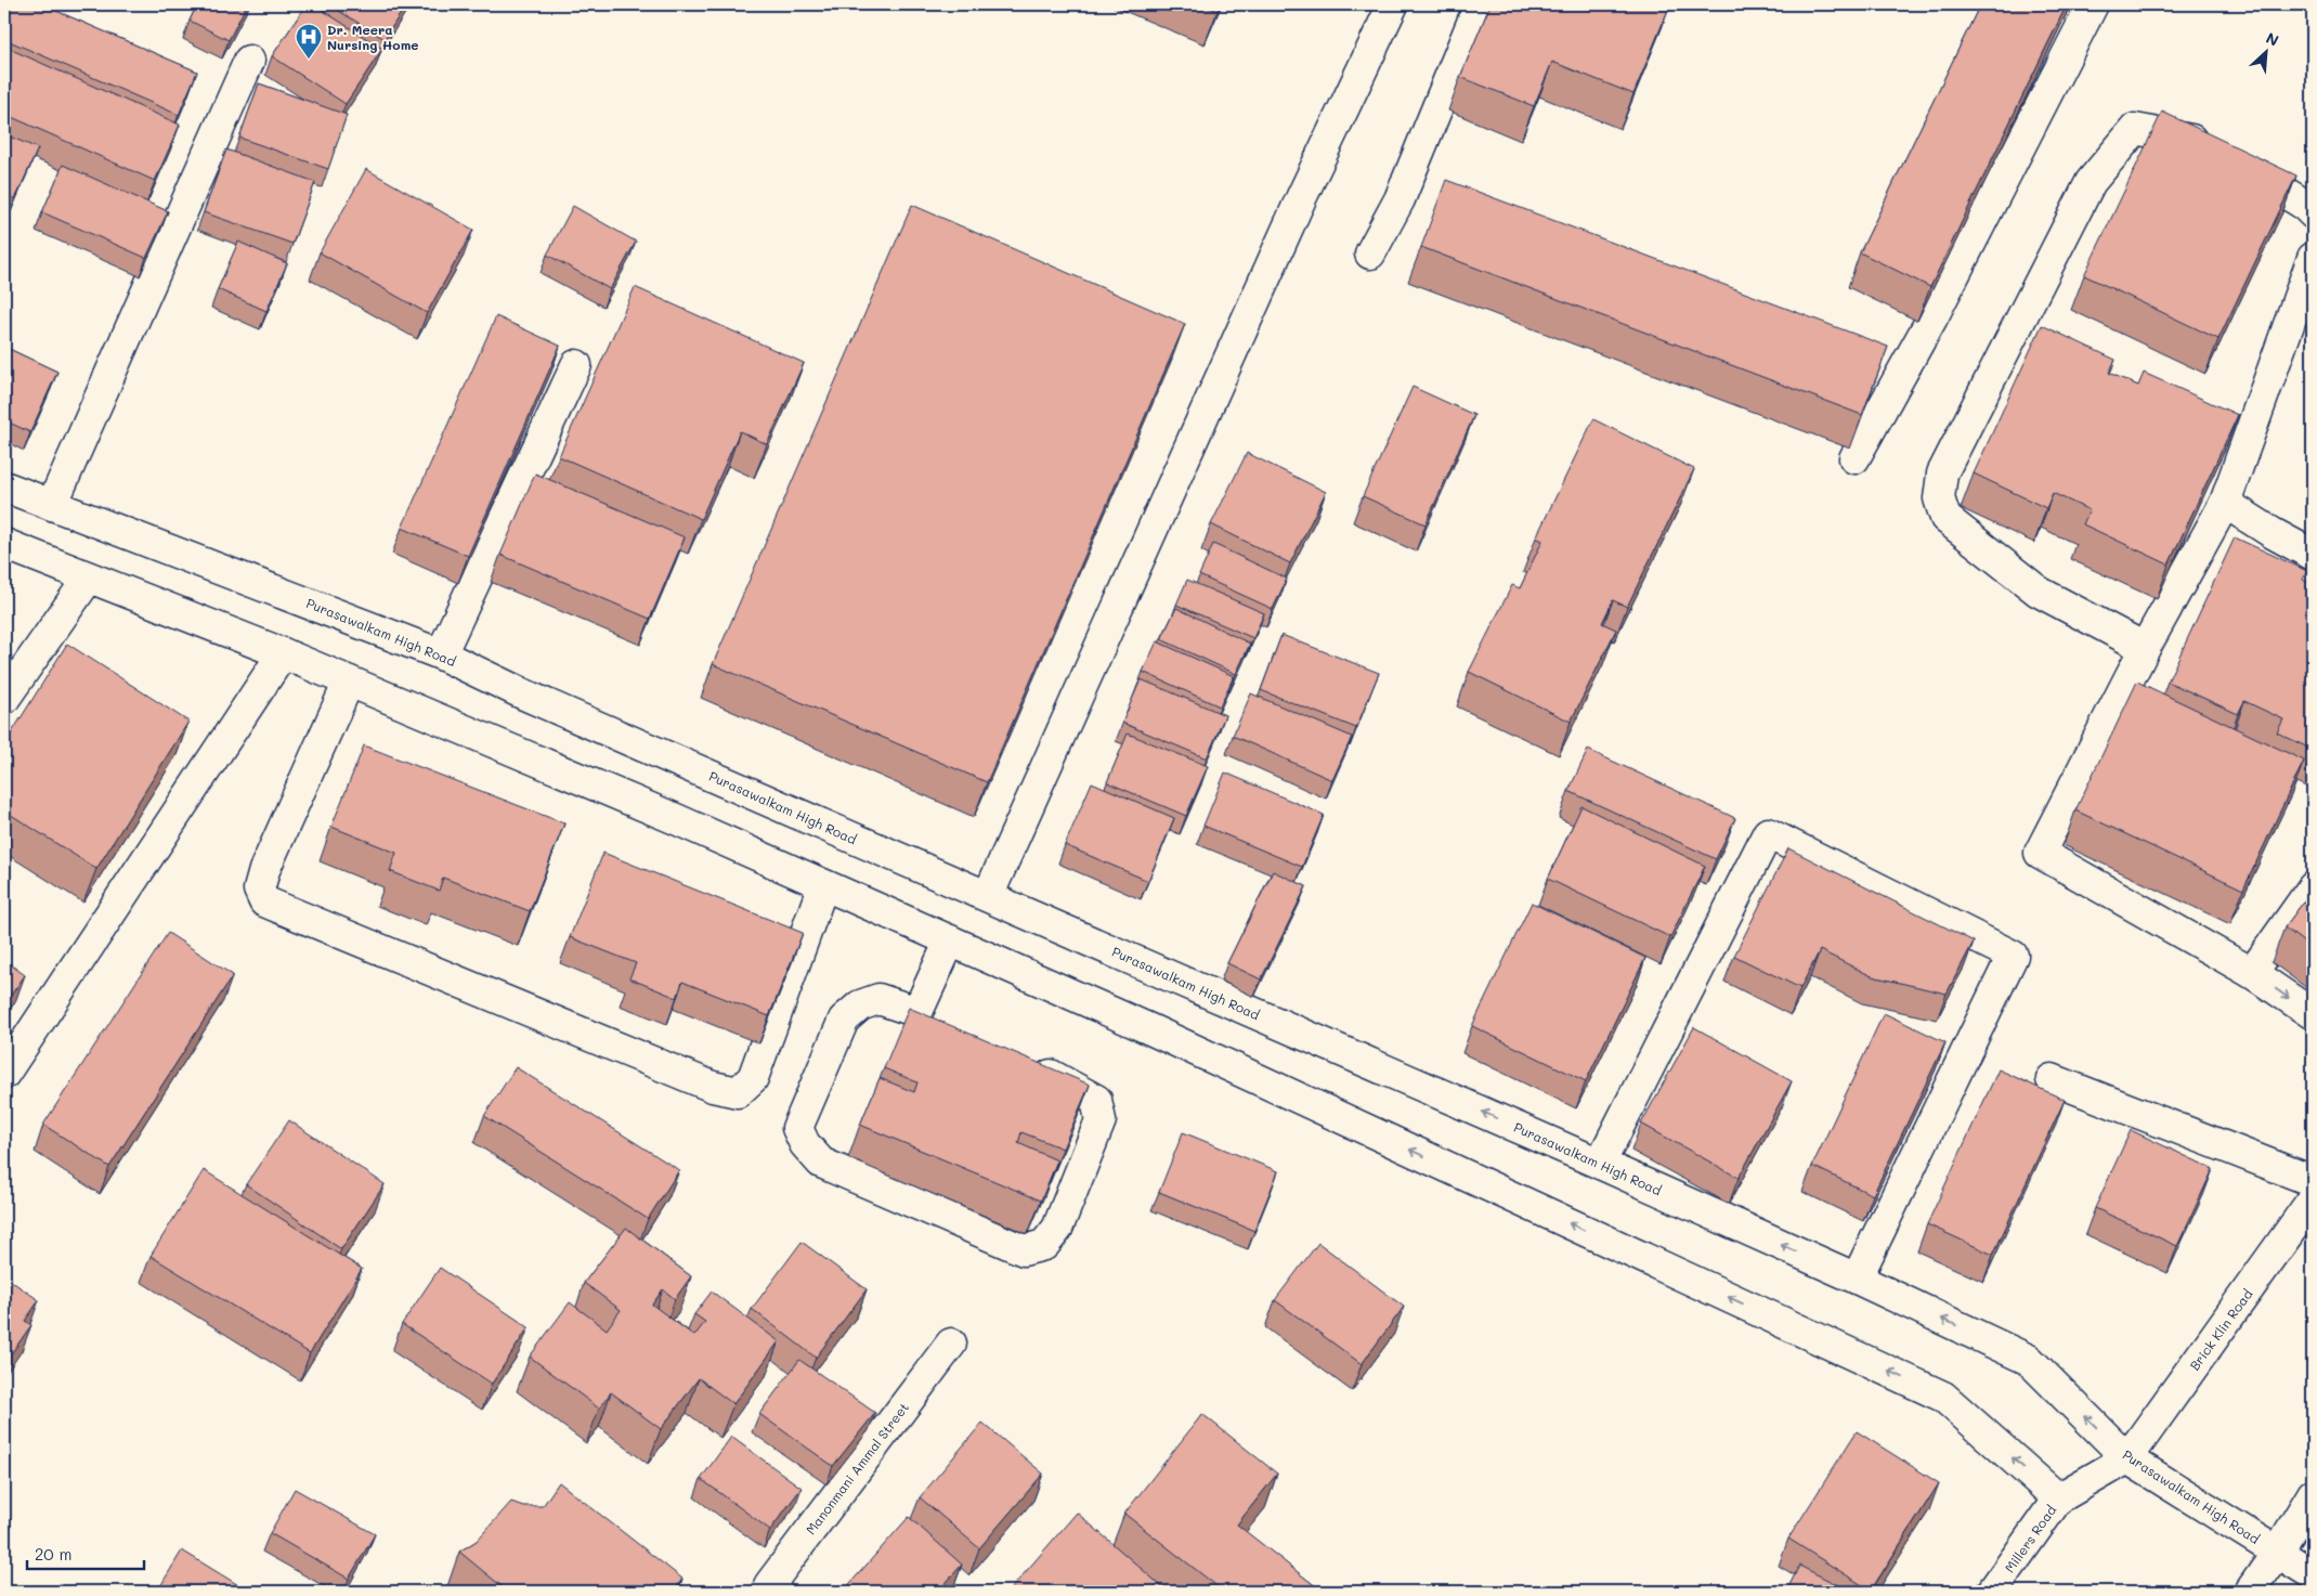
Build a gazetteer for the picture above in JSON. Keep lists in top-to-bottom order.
{
  "streets": {
    "street": [
      "Purasawalkam High Road",
      "Brick Klin Road",
      "Manonmani Ammal Street",
      "Millers Road"
    ]
  },
  "crossings": [
    ["Purasawalkam High Road", "Brick Klin Road"],
    ["Purasawalkam High Road", "Millers Road"],
    ["Brick Klin Road", "Millers Road"]
  ],
  "places": {
    "hospital": ["Dr. Meera Nursing Home"]
  },
  "scale_bar": "20 m",
  "north": "top right"
}
